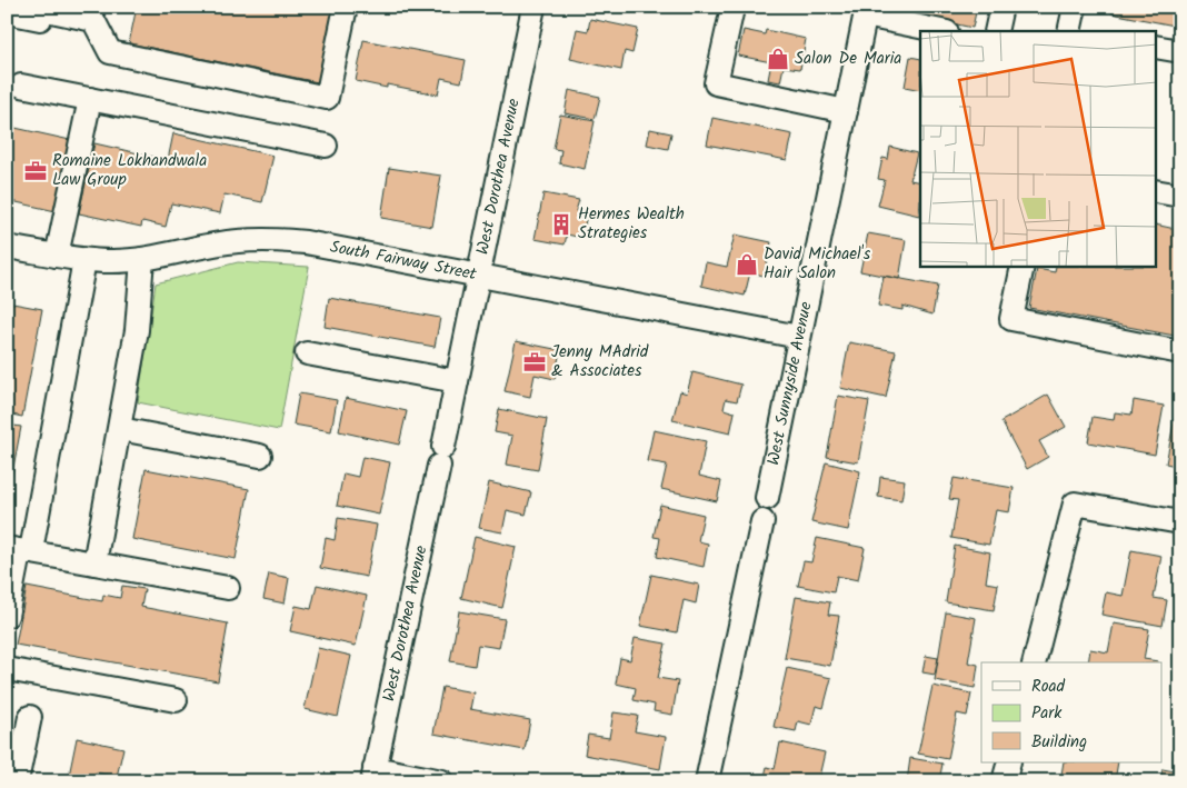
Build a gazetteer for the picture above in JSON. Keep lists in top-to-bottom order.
{
  "streets": {
    "street": ["West Dorothea Avenue", "South Fairway Street", "West Sunnyside Avenue"]
  },
  "crossings": [
    ["West Dorothea Avenue", "South Fairway Street"],
    ["South Fairway Street", "West Sunnyside Avenue"]
  ],
  "places": {
    "shop": ["Salon De Maria", "David Michael's Hair Salon"],
    "office": ["Romaine Lokhandwala Law Group", "Jenny MAdrid & Associates"],
    "building": ["Hermes Wealth Strategies"]
  },
  "legend": ["Road", "Park", "Building"]
}
